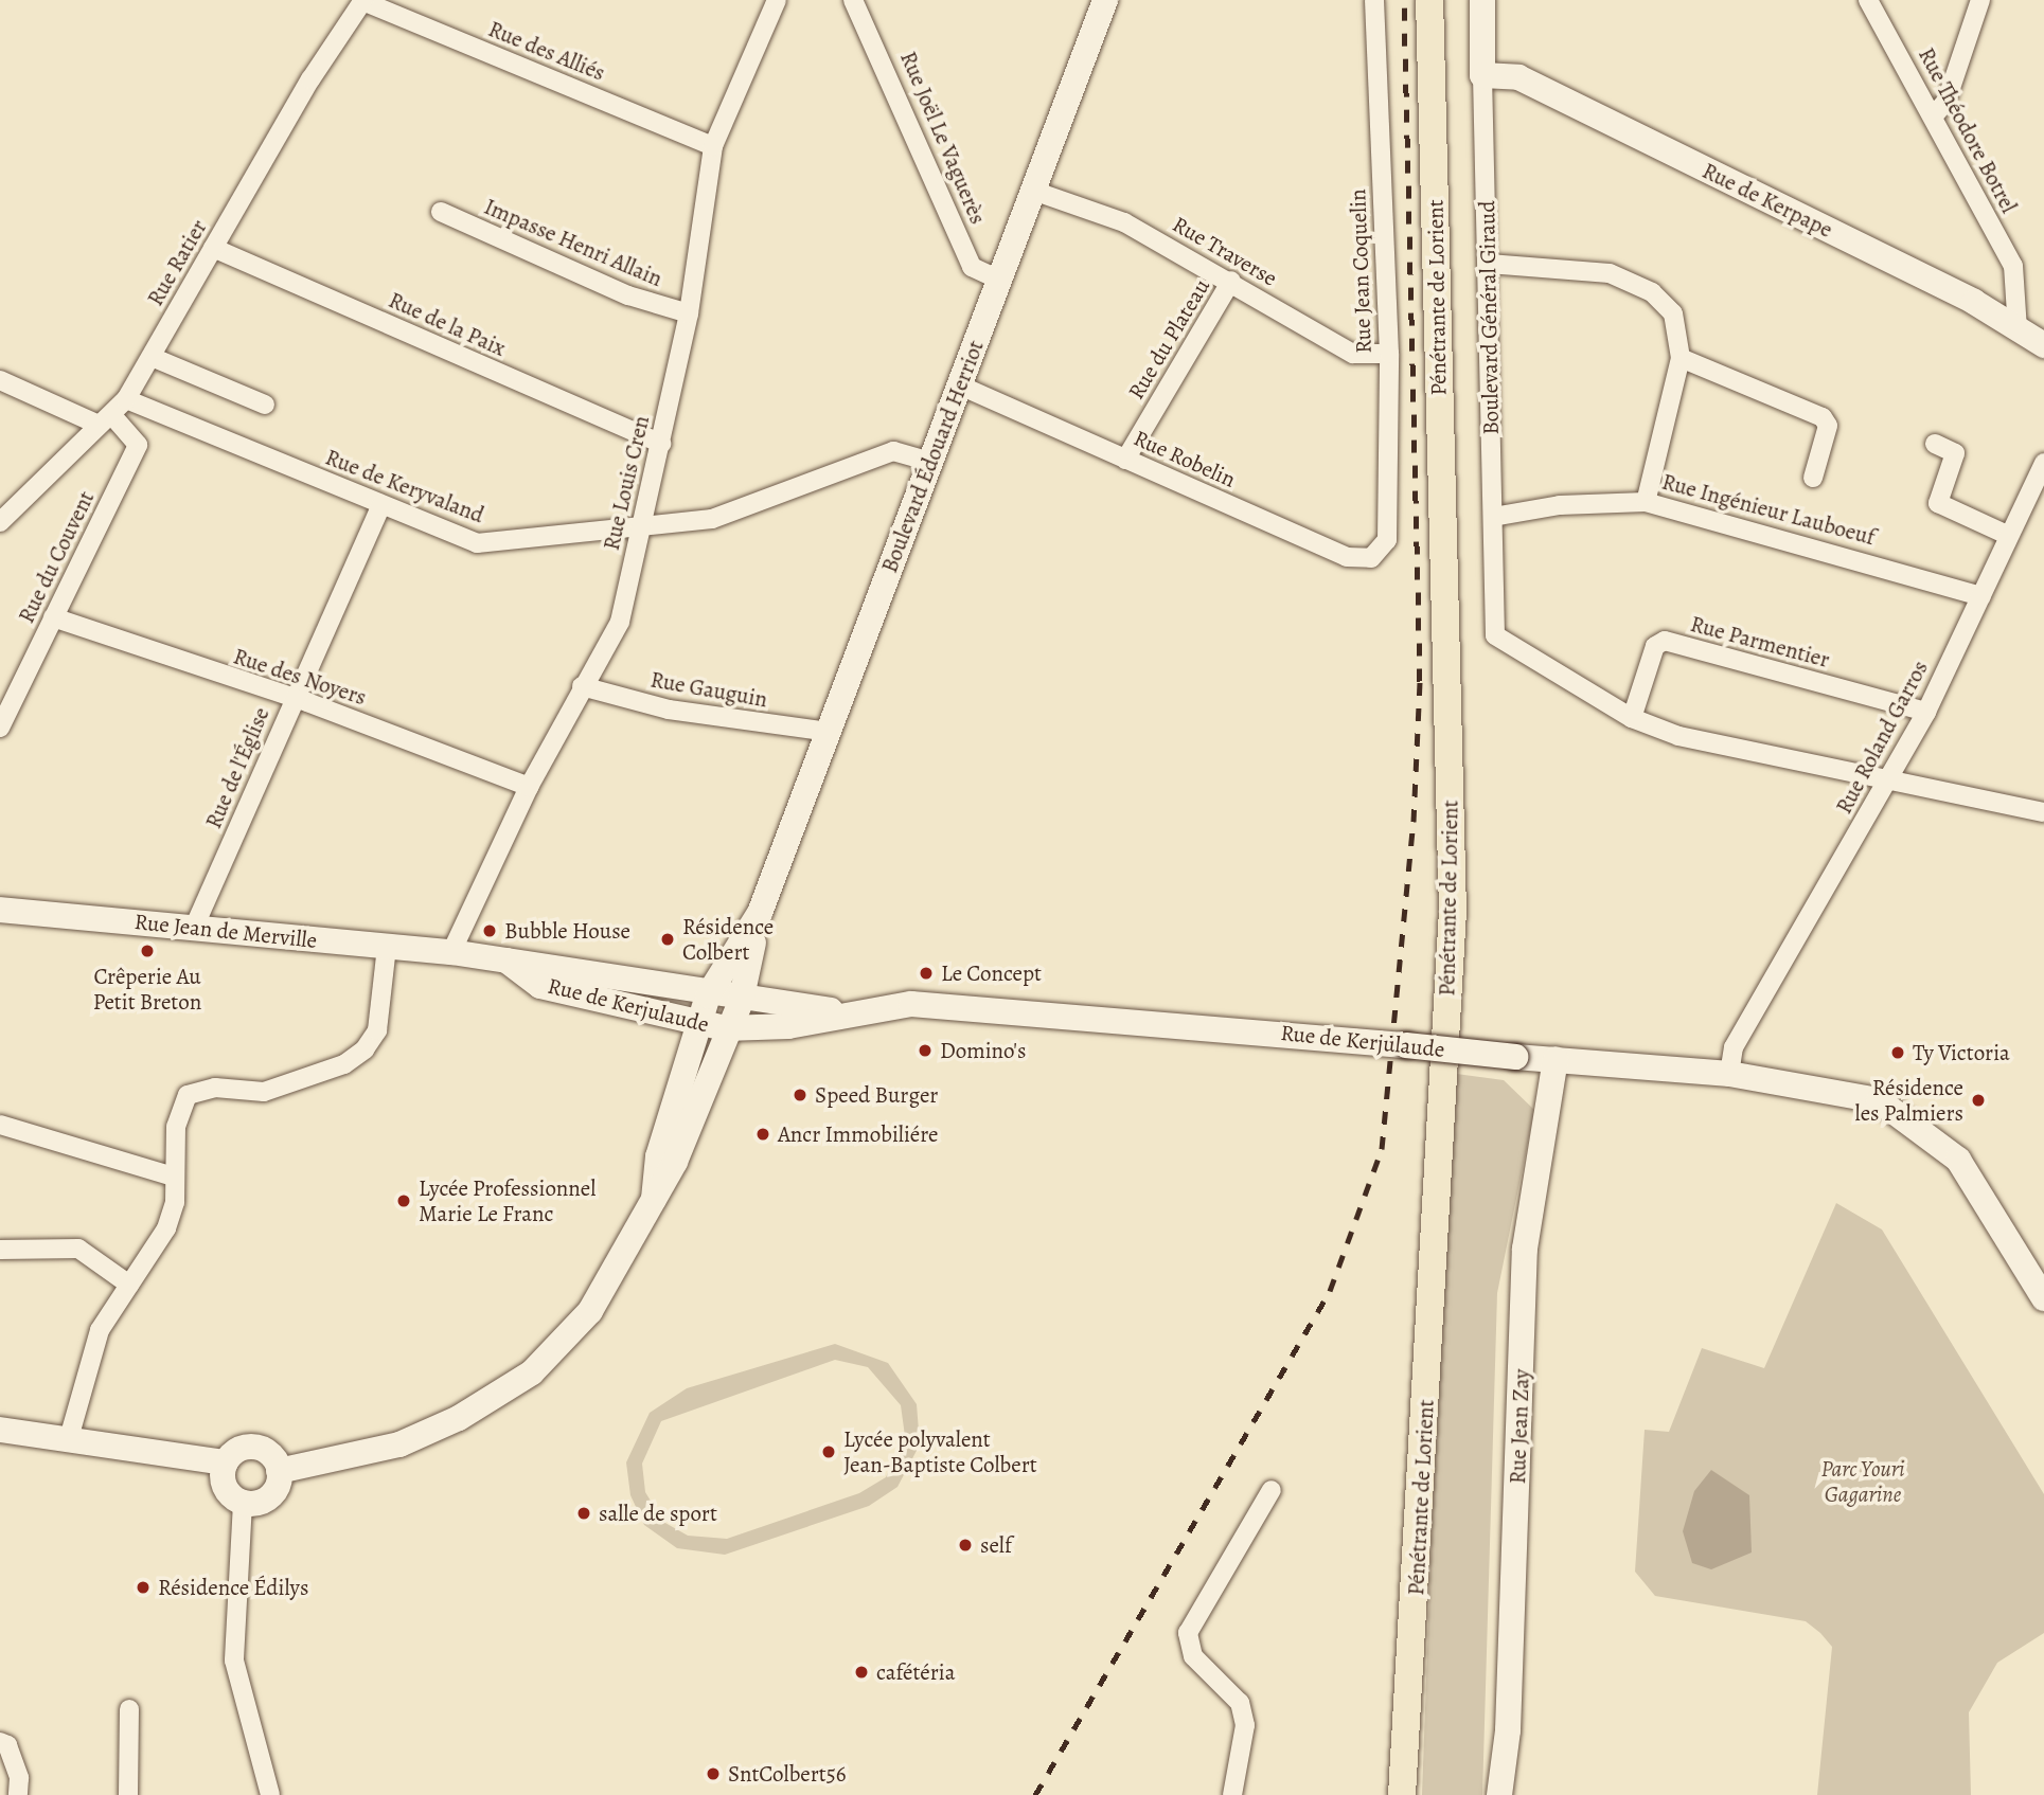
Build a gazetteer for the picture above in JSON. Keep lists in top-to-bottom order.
{
  "streets": {
    "main road": [
      "Rue de Kerpape",
      "Pénétrante de Lorient",
      "Boulevard Général Giraud",
      "Boulevard Édouard Herriot",
      "Rue Jean de Merville",
      "Rue de Kerjulaude",
      "Rue Jean Zay"
    ],
    "street": [
      "Rue des Alliés",
      "Rue Théodore Botrel",
      "Rue Joël Le Vaguerès",
      "Impasse Henri Allain",
      "Rue Traverse",
      "Rue Ratier",
      "Rue Jean Coquelin",
      "Rue de la Paix",
      "Rue du Plateau",
      "Rue Robelin",
      "Rue Louis Cren",
      "Rue de Keryvaland",
      "Rue Ingénieur Lauboeuf",
      "Rue du Couvent",
      "Rue Parmentier",
      "Rue des Noyers",
      "Rue Gauguin",
      "Rue Roland Garros",
      "Rue de l'Église"
    ]
  },
  "crossings": [
    ["Rue des Alliés", "Rue Ratier"],
    ["Rue des Alliés", "Rue Louis Cren"],
    ["Rue Théodore Botrel", "Rue de Kerpape"],
    ["Rue Joël Le Vaguerès", "Boulevard Édouard Herriot"],
    ["Rue de Kerpape", "Boulevard Général Giraud"],
    ["Impasse Henri Allain", "Rue Louis Cren"],
    ["Rue Traverse", "Rue Jean Coquelin"],
    ["Rue Traverse", "Rue du Plateau"],
    ["Rue Traverse", "Boulevard Édouard Herriot"],
    ["Rue Ratier", "Rue de la Paix"],
    ["Rue Ratier", "Rue de Keryvaland"],
    ["Rue Ratier", "Rue du Couvent"],
    ["Rue Jean Coquelin", "Rue Robelin"],
    ["Boulevard Général Giraud", "Rue Ingénieur Lauboeuf"],
    ["Boulevard Général Giraud", "Rue Parmentier"],
    ["Rue de la Paix", "Rue Louis Cren"],
    ["Rue du Plateau", "Rue Robelin"],
    ["Boulevard Édouard Herriot", "Rue Robelin"],
    ["Boulevard Édouard Herriot", "Rue de Keryvaland"],
    ["Boulevard Édouard Herriot", "Rue Gauguin"],
    ["Boulevard Édouard Herriot", "Rue de Kerjulaude"],
    ["Rue Louis Cren", "Rue de Keryvaland"],
    ["Rue Louis Cren", "Rue des Noyers"],
    ["Rue Louis Cren", "Rue Gauguin"],
    ["Rue Louis Cren", "Rue Jean de Merville"],
    ["Rue Louis Cren", "Rue de Kerjulaude"],
    ["Rue de Keryvaland", "Rue de l'Église"],
    ["Rue Ingénieur Lauboeuf", "Rue Roland Garros"],
    ["Rue du Couvent", "Rue des Noyers"],
    ["Rue Parmentier", "Rue Roland Garros"],
    ["Rue des Noyers", "Rue de l'Église"],
    ["Rue Roland Garros", "Rue de Kerjulaude"],
    ["Rue de l'Église", "Rue Jean de Merville"],
    ["Rue Jean de Merville", "Rue de Kerjulaude"],
    ["Rue de Kerjulaude", "Rue Jean Zay"]
  ],
  "parks": ["Parc Youri Gagarine"],
  "places": [
    "Bubble House",
    "Résidence Colbert",
    "Crêperie Au Petit Breton",
    "Le Concept",
    "Domino's",
    "Ty Victoria",
    "Speed Burger",
    "Résidence les Palmiers",
    "Ancr Immobiliére",
    "Lycée Professionnel Marie Le Franc",
    "Lycée polyvalent Jean-Baptiste Colbert",
    "salle de sport",
    "self",
    "Résidence Édilys",
    "cafétéria",
    "SntColbert56"
  ]
}
